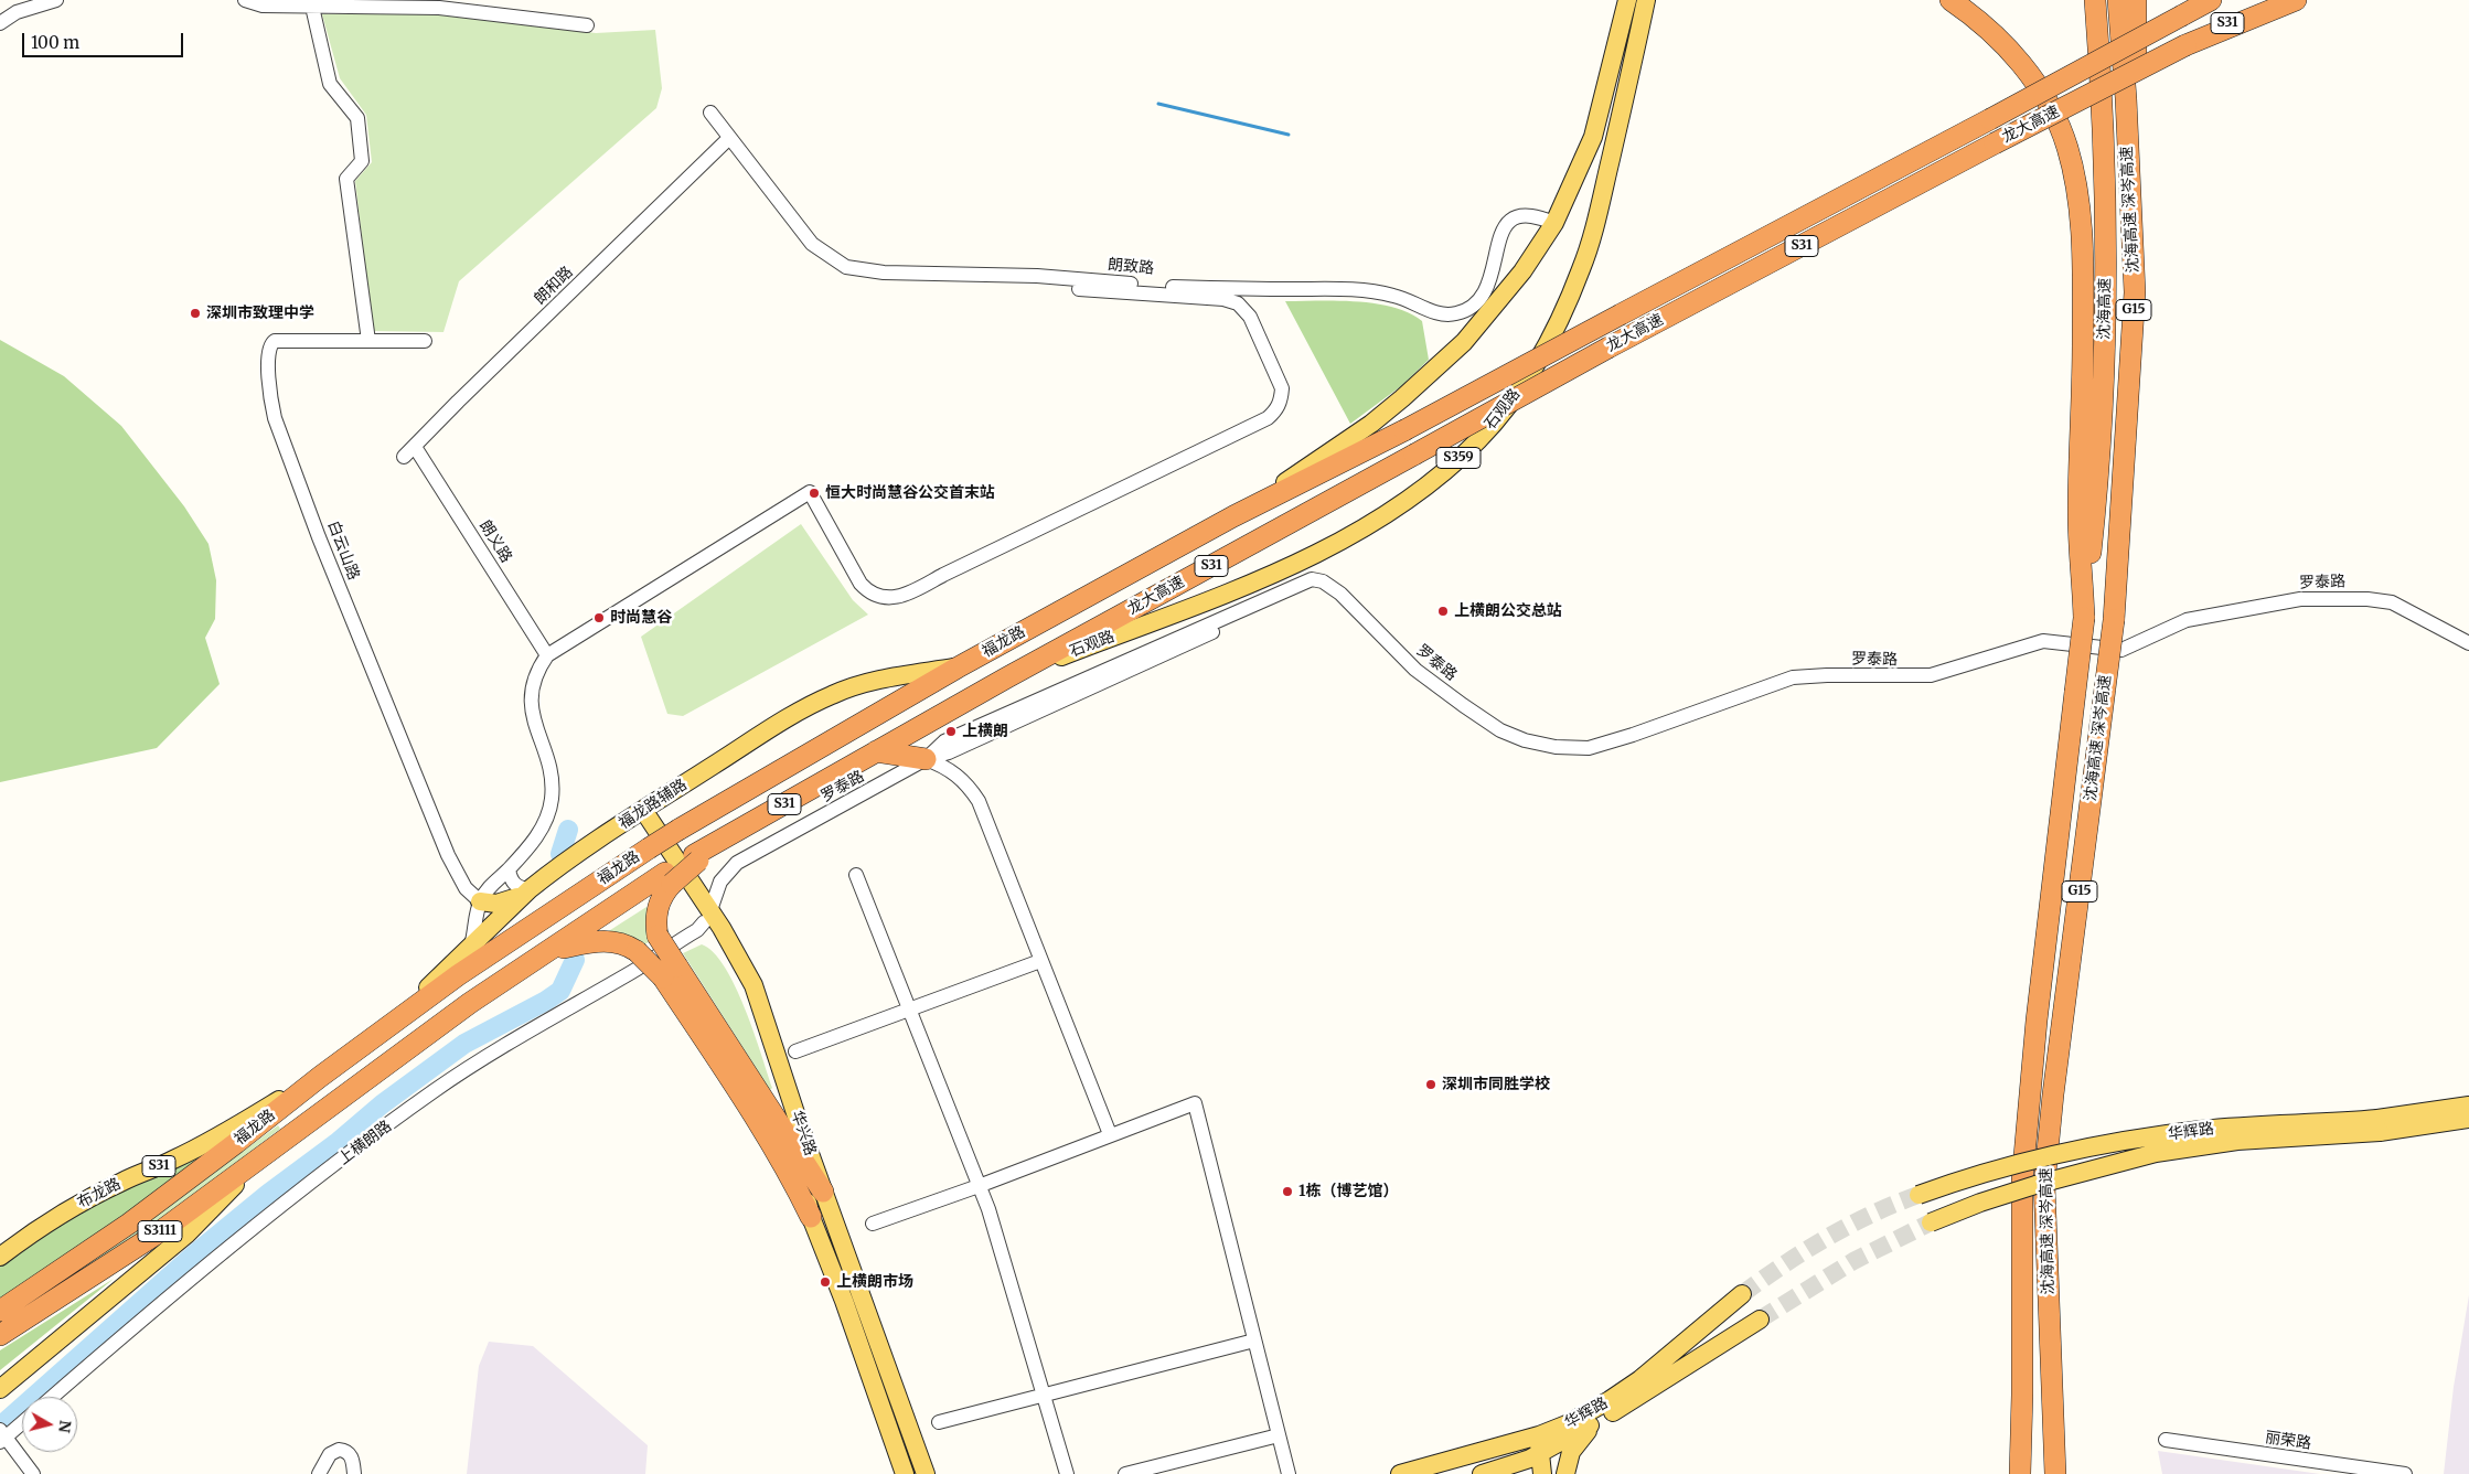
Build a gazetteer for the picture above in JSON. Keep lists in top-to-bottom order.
{
  "streets": {
    "highway": [
      "S31",
      "龙大高速",
      "沈海高速 深岑高速",
      "沈海高速",
      "G15",
      "福龙路",
      "S3111"
    ],
    "main road": [
      "石观路",
      "S359",
      "福龙路辅路",
      "华辉路",
      "华兴路",
      "布龙路"
    ],
    "street": [
      "朗致路",
      "朗和路",
      "朗义路",
      "白云山路",
      "罗泰路",
      "上横朗路",
      "丽荣路"
    ]
  },
  "crossings": [
    ["S31", "福龙路"],
    ["龙大高速", "石观路"],
    ["龙大高速", "福龙路"],
    ["沈海高速 深岑高速", "沈海高速"],
    ["朗致路", "朗和路"],
    ["朗和路", "朗义路"],
    ["石观路", "福龙路"],
    ["罗泰路", "华兴路"],
    ["罗泰路", "上横朗路"],
    ["福龙路", "福龙路辅路"],
    ["福龙路", "布龙路"],
    ["福龙路", "S3111"],
    ["福龙路辅路", "华兴路"],
    ["华兴路", "上横朗路"]
  ],
  "places": [
    "深圳市致理中学",
    "恒大时尚慧谷公交首末站",
    "上横朗公交总站",
    "时尚慧谷",
    "上横朗",
    "深圳市同胜学校",
    "1栋（博艺馆）",
    "上横朗市场"
  ],
  "scale_bar": "100 m",
  "north": "right"
}
